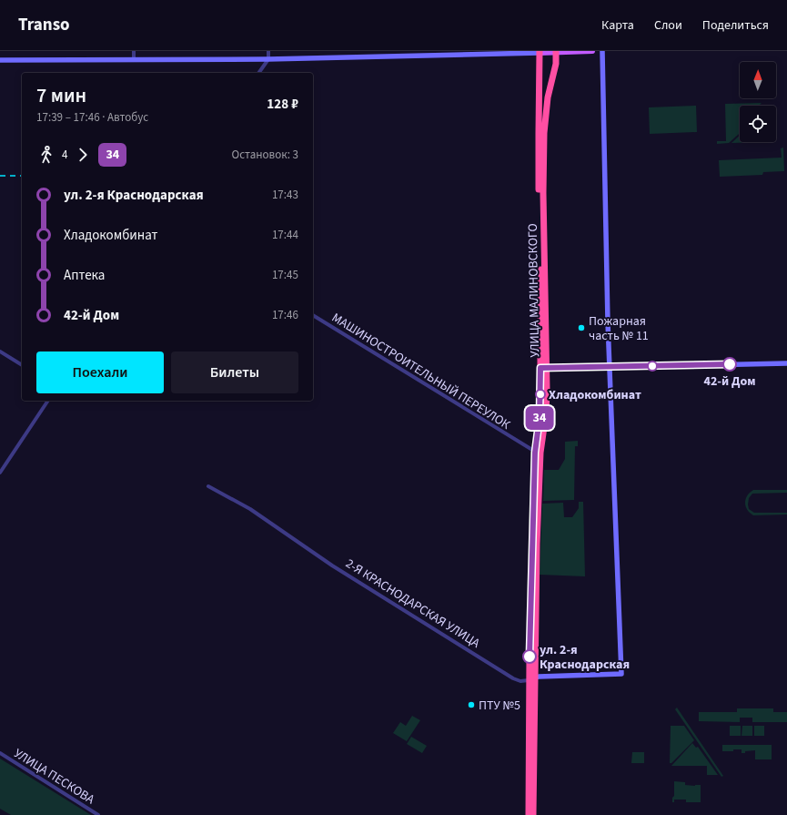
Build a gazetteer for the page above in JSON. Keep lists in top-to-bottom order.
{
  "streets": {
    "highway": ["УЛИЦА МАЛИНОВСКОГО"],
    "street": ["МАШИНОСТРОИТЕЛЬНЫЙ ПЕРЕУЛОК", "2-Я КРАСНОДАРСКАЯ УЛИЦА", "УЛИЦА ПЕСКОВА"]
  },
  "crossings": [
    ["УЛИЦА МАЛИНОВСКОГО", "МАШИНОСТРОИТЕЛЬНЫЙ ПЕРЕУЛОК"],
    ["УЛИЦА МАЛИНОВСКОГО", "2-Я КРАСНОДАРСКАЯ УЛИЦА"]
  ],
  "places": [
    "Пожарная часть № 11",
    "42-й Дом",
    "Хладокомбинат",
    "ул. 2-я Краснодарская",
    "ПТУ №5"
  ],
  "lines": ["bus line 34"],
  "north": "top",
  "page": {
    "header": "Transo",
    "nav": ["Карта", "Слои", "Поделиться"],
    "on_map": "34",
    "heading": ["7 мин", "17:39 – 17:46 · Автобус", "128 ₽"],
    "legs": ["4", "34", "Остановок: 3"],
    "list": [
      {
        "name": "ул. 2-я Краснодарская",
        "value": "17:43"
      },
      {
        "name": "Хладокомбинат",
        "value": "17:44"
      },
      {
        "name": "Аптека",
        "value": "17:45"
      },
      {
        "name": "42-й Дом",
        "value": "17:46"
      }
    ],
    "buttons": ["Поехали", "Билеты"]
  }
}
